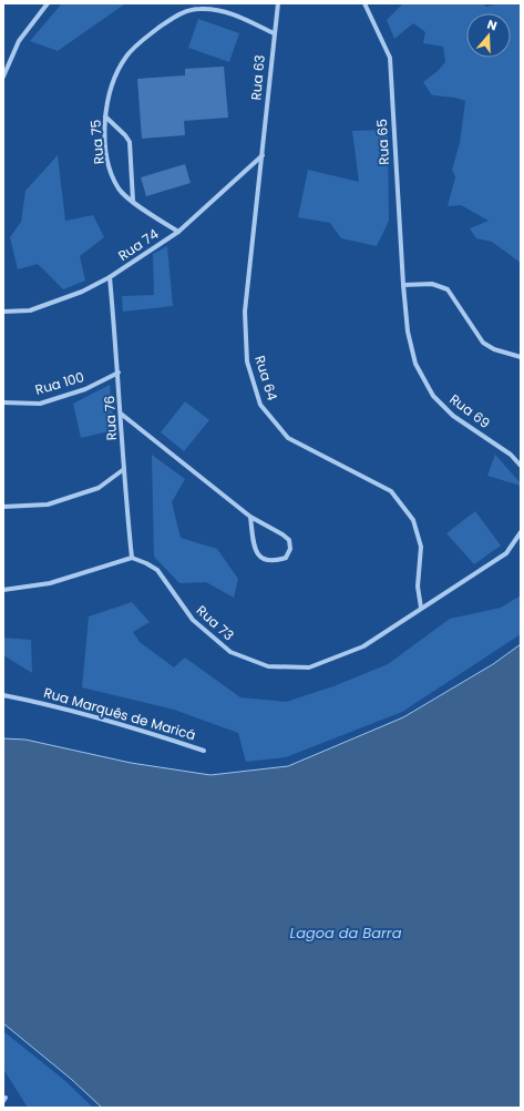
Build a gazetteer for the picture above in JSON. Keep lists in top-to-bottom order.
{
  "streets": {
    "street": [
      "Rua 63",
      "Rua 75",
      "Rua 65",
      "Rua 74",
      "Rua 64",
      "Rua 100",
      "Rua 69",
      "Rua 76",
      "Rua 73",
      "Rua Marquês de Maricá"
    ]
  },
  "crossings": [
    ["Rua 63", "Rua 75"],
    ["Rua 63", "Rua 74"],
    ["Rua 63", "Rua 64"],
    ["Rua 75", "Rua 74"],
    ["Rua 65", "Rua 69"],
    ["Rua 74", "Rua 64"],
    ["Rua 74", "Rua 76"],
    ["Rua 64", "Rua 73"],
    ["Rua 100", "Rua 76"],
    ["Rua 76", "Rua 73"]
  ],
  "water": ["Lagoa da Barra"],
  "north": "top"
}
